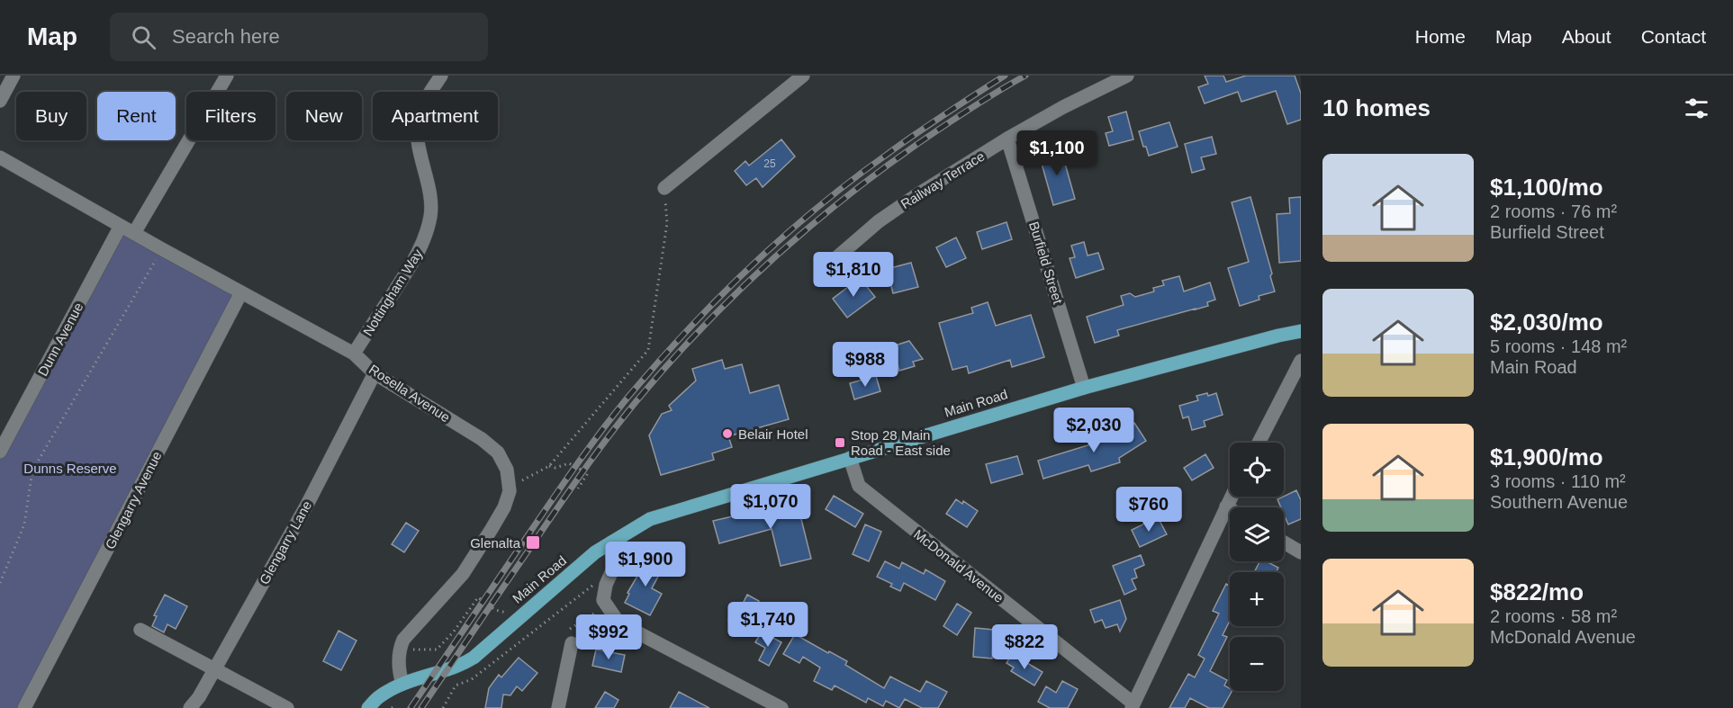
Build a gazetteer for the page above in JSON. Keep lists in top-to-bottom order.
{
  "streets": {
    "main road": ["Main Road"],
    "street": [
      "Railway Terrace",
      "Burfield Street",
      "Nottingham Way",
      "Dunn Avenue",
      "Rosella Avenue",
      "Glengarry Avenue",
      "Glengarry Lane",
      "McDonald Avenue"
    ]
  },
  "crossings": [
    ["Railway Terrace", "Burfield Street"],
    ["Burfield Street", "Main Road"],
    ["Nottingham Way", "Rosella Avenue"],
    ["Dunn Avenue", "Rosella Avenue"],
    ["Rosella Avenue", "Glengarry Avenue"],
    ["Rosella Avenue", "Glengarry Lane"],
    ["Main Road", "McDonald Avenue"]
  ],
  "parks": ["Dunns Reserve"],
  "places": {
    "other": ["Belair Hotel"],
    "transit": ["Stop 28 Main Road - East side", "Glenalta"]
  },
  "house_numbers": ["25"],
  "page": {
    "header": "Map",
    "search": "Search here",
    "nav": [
      "Home",
      "Map",
      "About",
      "Contact"
    ],
    "heading": "10 homes",
    "chip": [
      "Buy",
      "Rent",
      "Filters",
      "New",
      "Apartment"
    ],
    "price": [
      "$1,100",
      "$1,810",
      "$988",
      "$2,030",
      "$1,070",
      "$760",
      "$1,900",
      "$1,740",
      "$992",
      "$822"
    ],
    "list": [
      {
        "name": "$1,100/mo",
        "note": "2 rooms · 76 m² · Burfield Street"
      },
      {
        "name": "$2,030/mo",
        "note": "5 rooms · 148 m² · Main Road"
      },
      {
        "name": "$1,900/mo",
        "note": "3 rooms · 110 m² · Southern Avenue"
      },
      {
        "name": "$822/mo",
        "note": "2 rooms · 58 m² · McDonald Avenue"
      }
    ],
    "map_buttons": ["+", "−"]
  }
}
